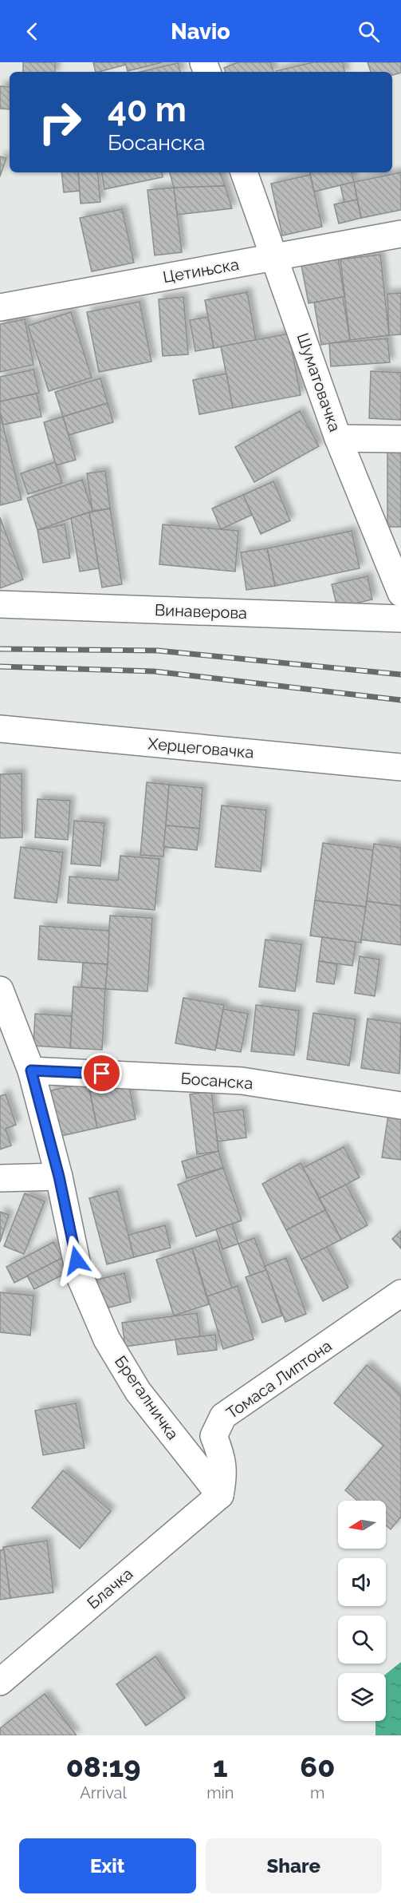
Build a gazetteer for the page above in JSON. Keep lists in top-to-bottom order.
{
  "streets": {
    "street": [
      "Цетињска",
      "Шуматовачка",
      "Винаверова",
      "Херцеговачка",
      "Босанска",
      "Томаса Липтона",
      "Брегалничка",
      "Блачка"
    ]
  },
  "crossings": [
    ["Цетињска", "Шуматовачка"],
    ["Босанска", "Брегалничка"],
    ["Томаса Липтона", "Брегалничка"],
    ["Томаса Липтона", "Блачка"],
    ["Брегалничка", "Блачка"]
  ],
  "north": "left",
  "page": {
    "header": "Navio",
    "turn": ["40 m", "Босанска"],
    "eta": [
      "08:19",
      "Arrival",
      "1",
      "min",
      "60",
      "m"
    ],
    "buttons": ["Exit", "Share"]
  }
}
